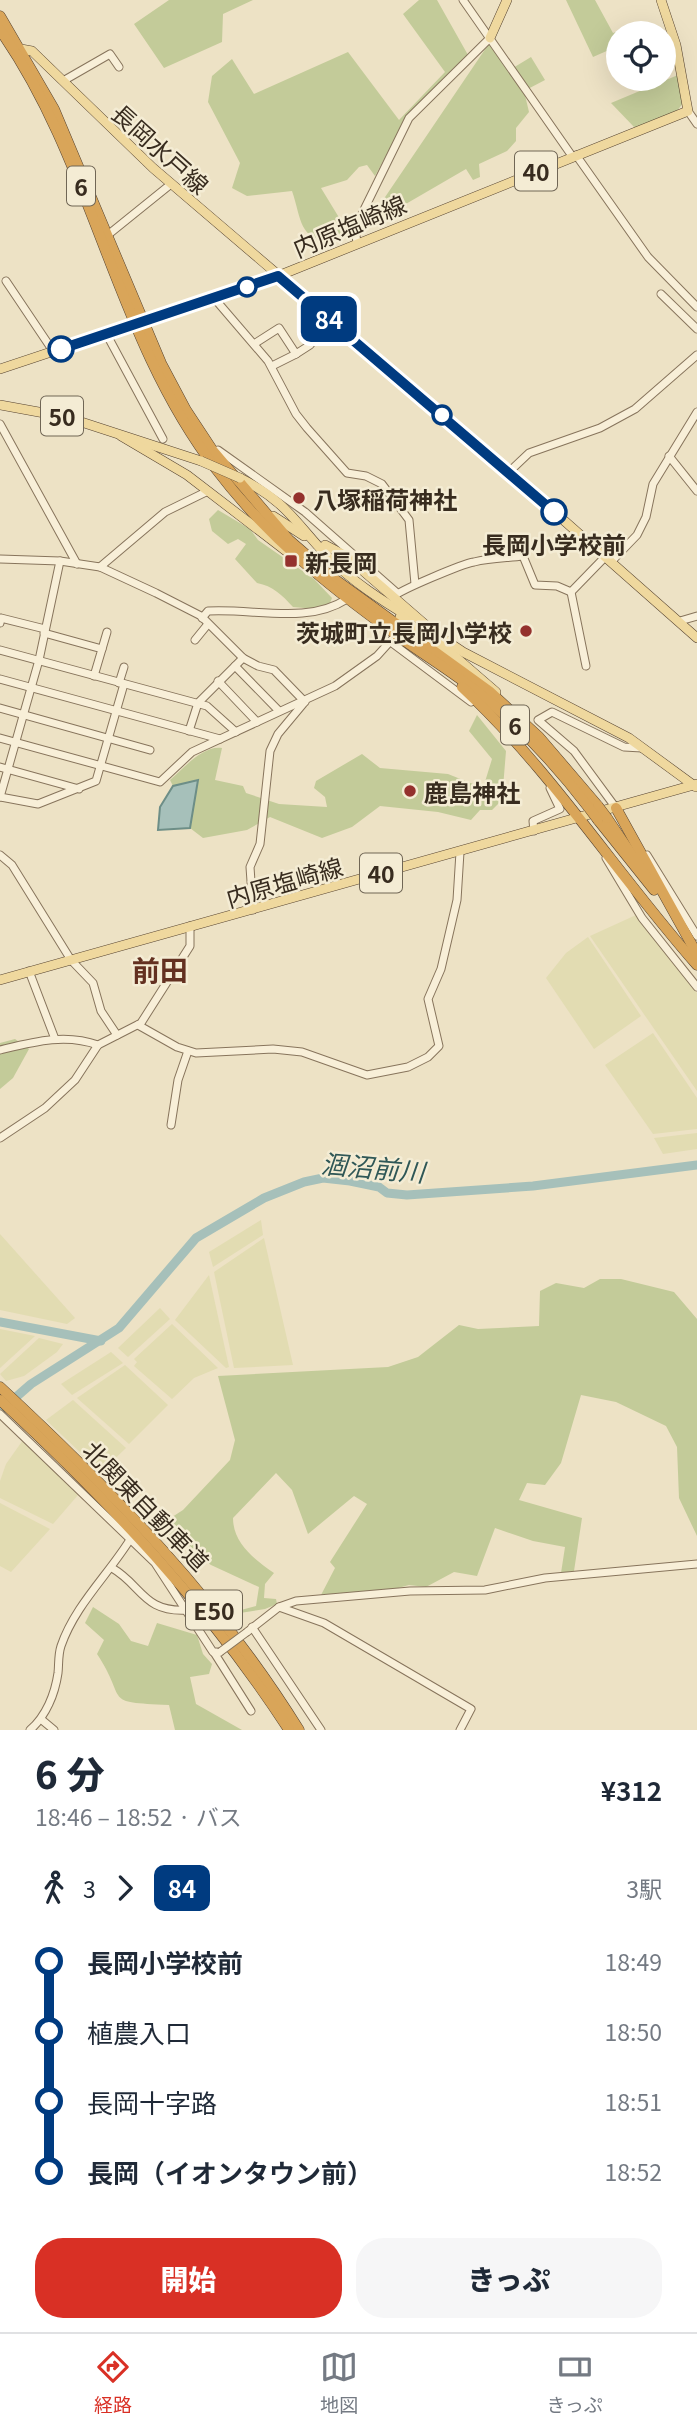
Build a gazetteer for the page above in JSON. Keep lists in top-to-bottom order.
{
  "streets": {
    "highway": ["6", "北関東自動車道", "E50"],
    "main road": [
      "長岡水戸線",
      "40",
      "内原塩崎線",
      "50"
    ]
  },
  "crossings": [
    ["長岡水戸線", "6"],
    ["長岡水戸線", "内原塩崎線"],
    ["40", "内原塩崎線"]
  ],
  "districts": ["前田"],
  "water": ["涸沼前川"],
  "places": {
    "other": [
      "八塚稲荷神社",
      "長岡小学校前",
      "茨城町立長岡小学校",
      "鹿島神社"
    ],
    "transit": ["新長岡"]
  },
  "lines": ["bus line 84"],
  "page": {
    "on_map": "84",
    "heading": ["6 分", "18:46 – 18:52 · バス", "¥312"],
    "legs": ["3", "84", "3駅"],
    "list": [
      {
        "name": "長岡小学校前",
        "value": "18:49"
      },
      {
        "name": "植農入口",
        "value": "18:50"
      },
      {
        "name": "長岡十字路",
        "value": "18:51"
      },
      {
        "name": "長岡（イオンタウン前）",
        "value": "18:52"
      }
    ],
    "buttons": ["開始", "きっぷ"],
    "tabs": ["経路", "地図", "きっぷ"]
  }
}
